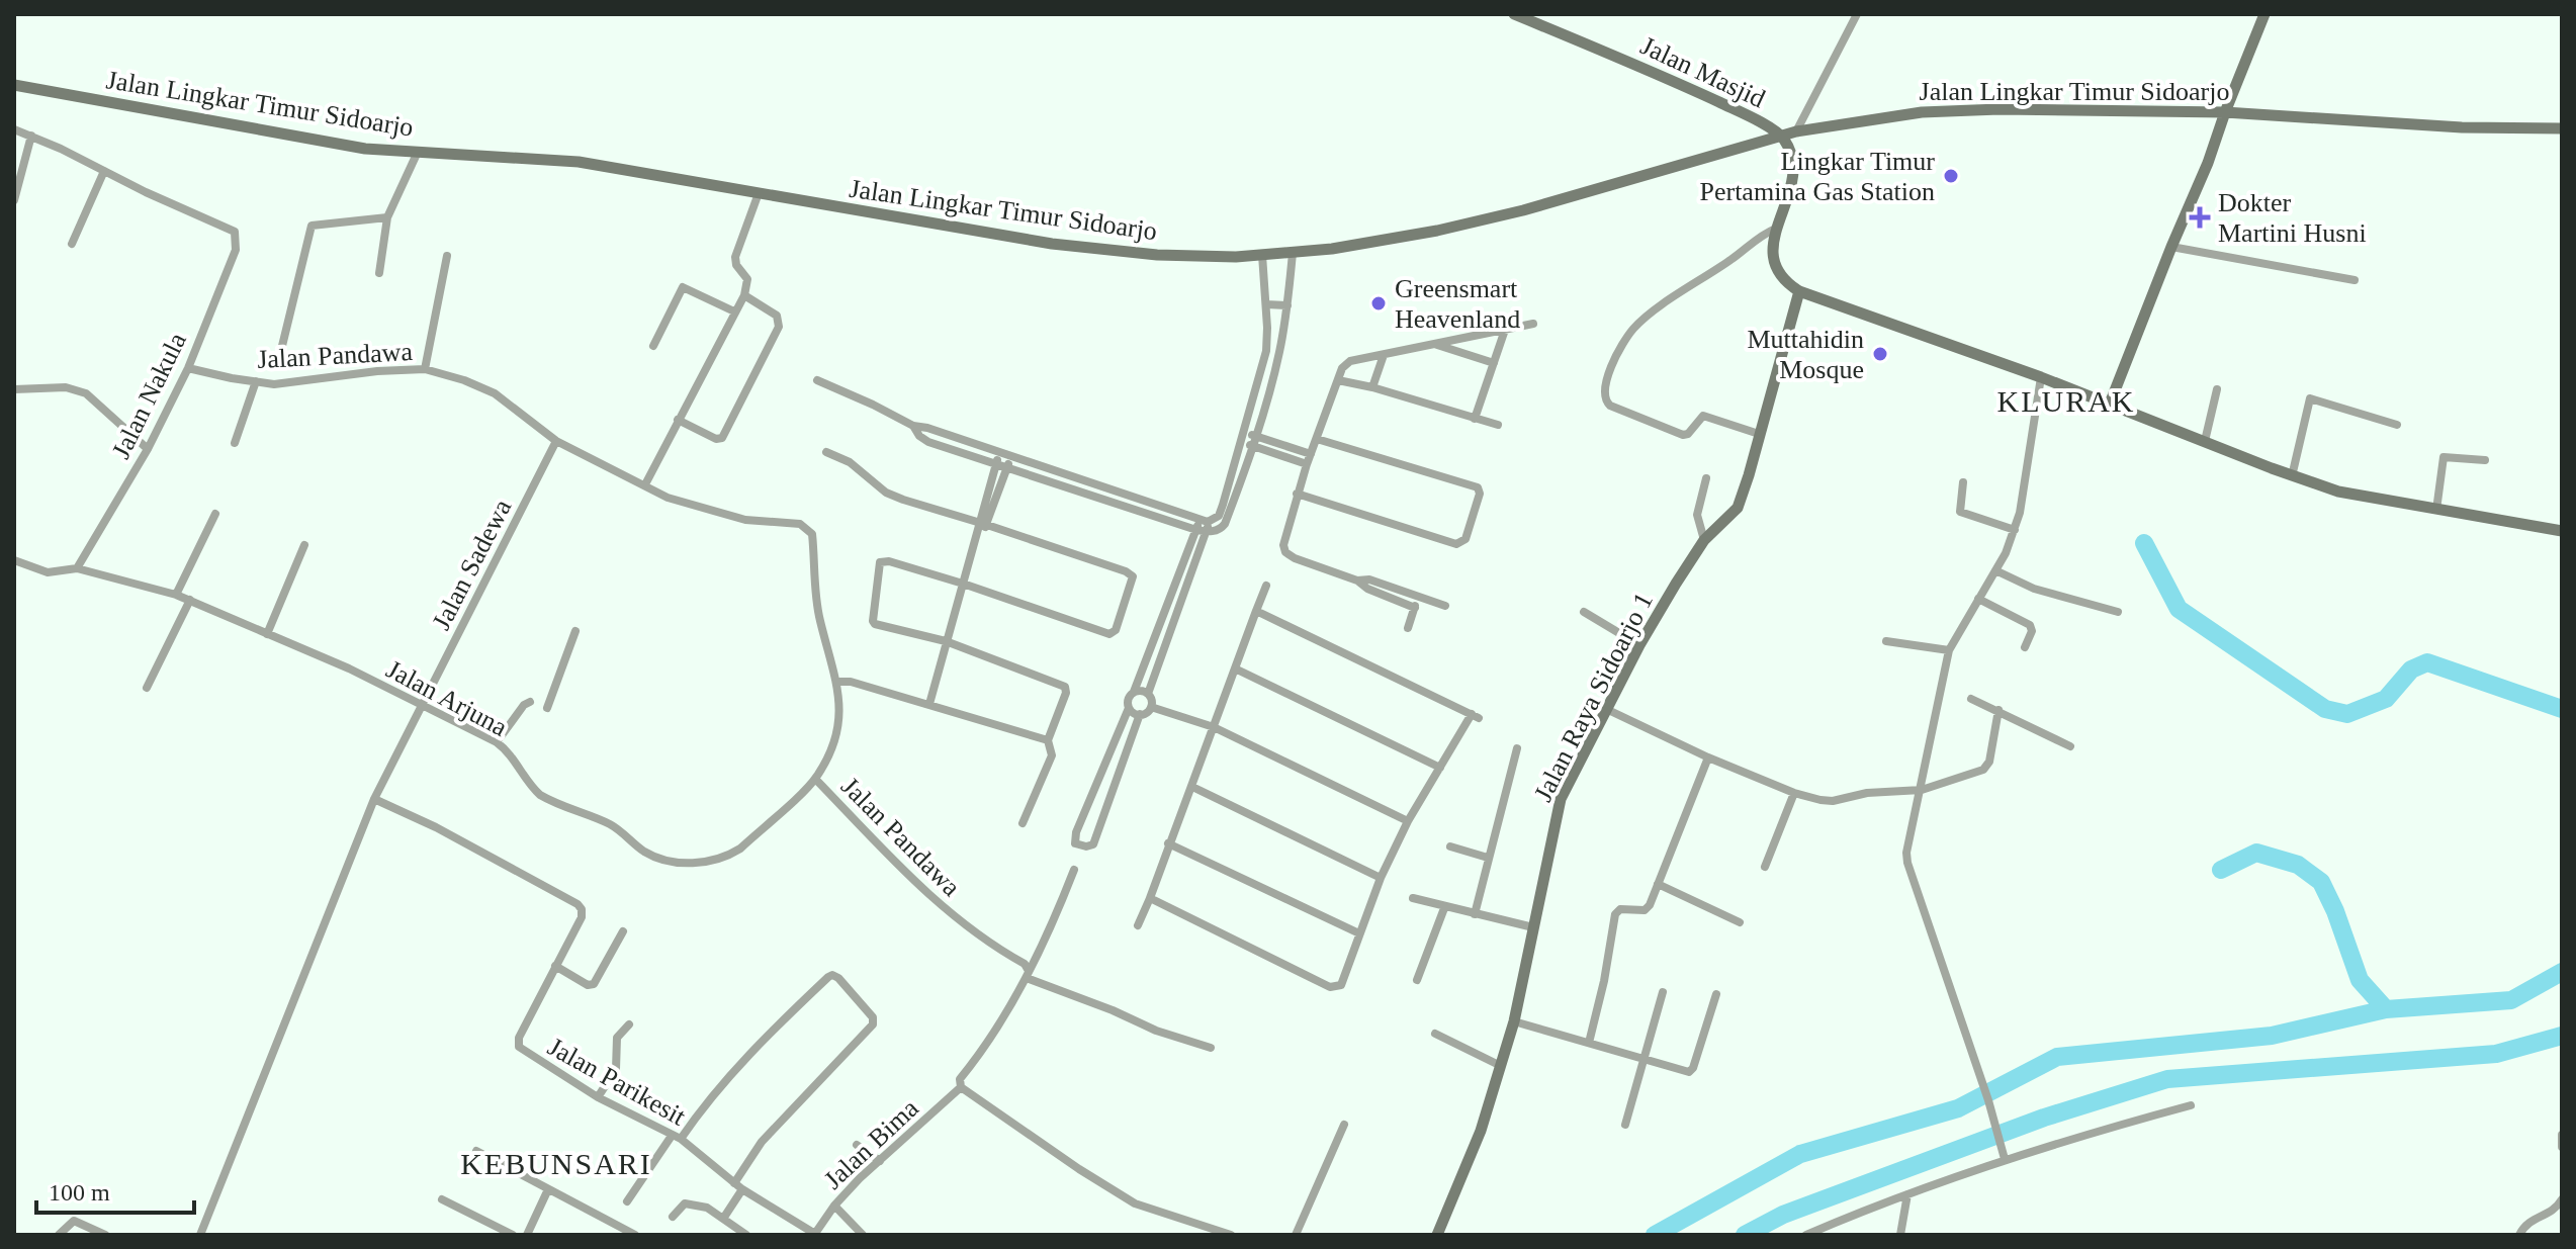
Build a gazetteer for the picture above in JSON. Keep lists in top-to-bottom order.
{
  "streets": {
    "street": [
      "Jalan Masjid",
      "Jalan Lingkar Timur Sidoarjo",
      "Jalan Pandawa",
      "Jalan Nakula",
      "Jalan Sadewa",
      "Jalan Raya Sidoarjo 1",
      "Jalan Arjuna",
      "Jalan Parikesit",
      "Jalan Bima"
    ]
  },
  "crossings": [
    ["Jalan Masjid", "Jalan Lingkar Timur Sidoarjo"],
    ["Jalan Pandawa", "Jalan Nakula"],
    ["Jalan Pandawa", "Jalan Sadewa"],
    ["Jalan Pandawa", "Jalan Arjuna"],
    ["Jalan Nakula", "Jalan Arjuna"],
    ["Jalan Sadewa", "Jalan Arjuna"],
    ["Jalan Sadewa", "Jalan Parikesit"],
    ["Jalan Parikesit", "Jalan Bima"]
  ],
  "districts": ["KLURAK", "KEBUNSARI"],
  "places": {
    "other": ["Lingkar Timur Pertamina Gas Station", "Greensmart Heavenland", "Muttahidin Mosque"],
    "health": ["Dokter Martini Husni"]
  },
  "scale_bar": "100 m"
}
